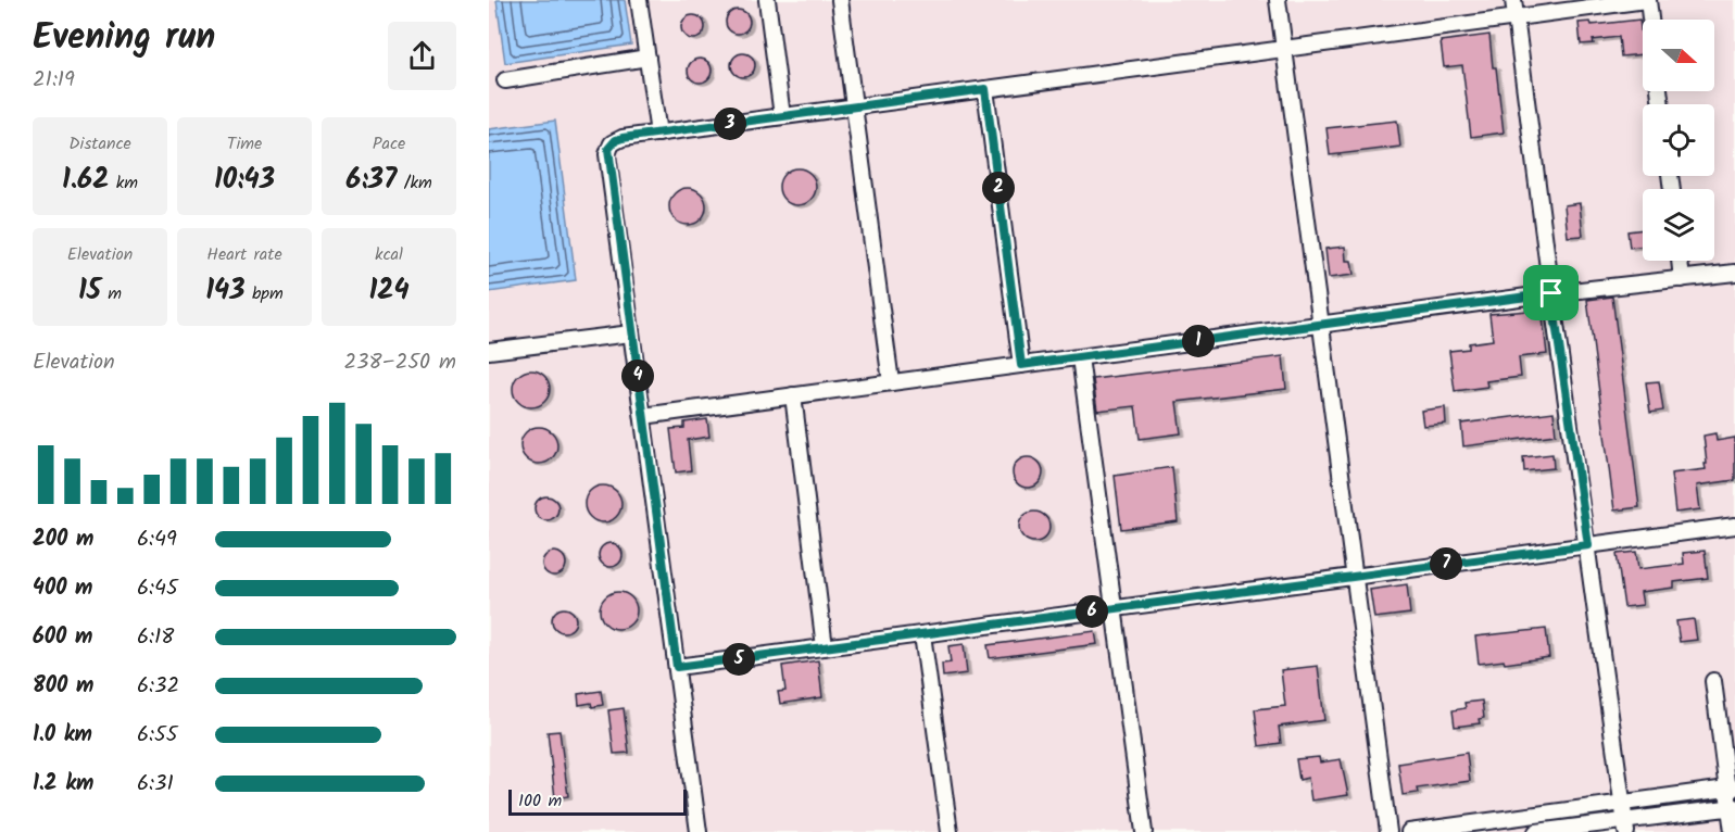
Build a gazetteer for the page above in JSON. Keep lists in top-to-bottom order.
{
  "scale_bar": "100 m",
  "north": "right",
  "page": {
    "heading": ["Evening run", "21:19"],
    "pins": [
      "3",
      "2",
      "1",
      "4",
      "7",
      "6",
      "5"
    ],
    "stats": [
      ["Distance", "1.62 km"],
      ["Time", "10:43"],
      ["Pace", "6:37 /km"],
      ["Elevation", "15 m"],
      ["Heart rate", "143 bpm"],
      ["kcal", "124"]
    ],
    "chart": ["Elevation", "238–250 m"],
    "list": [
      {
        "name": "200 m",
        "note": "6:49"
      },
      {
        "name": "400 m",
        "note": "6:45"
      },
      {
        "name": "600 m",
        "note": "6:18"
      },
      {
        "name": "800 m",
        "note": "6:32"
      },
      {
        "name": "1.0 km",
        "note": "6:55"
      },
      {
        "name": "1.2 km",
        "note": "6:31"
      }
    ],
    "scale": "100 m"
  }
}
